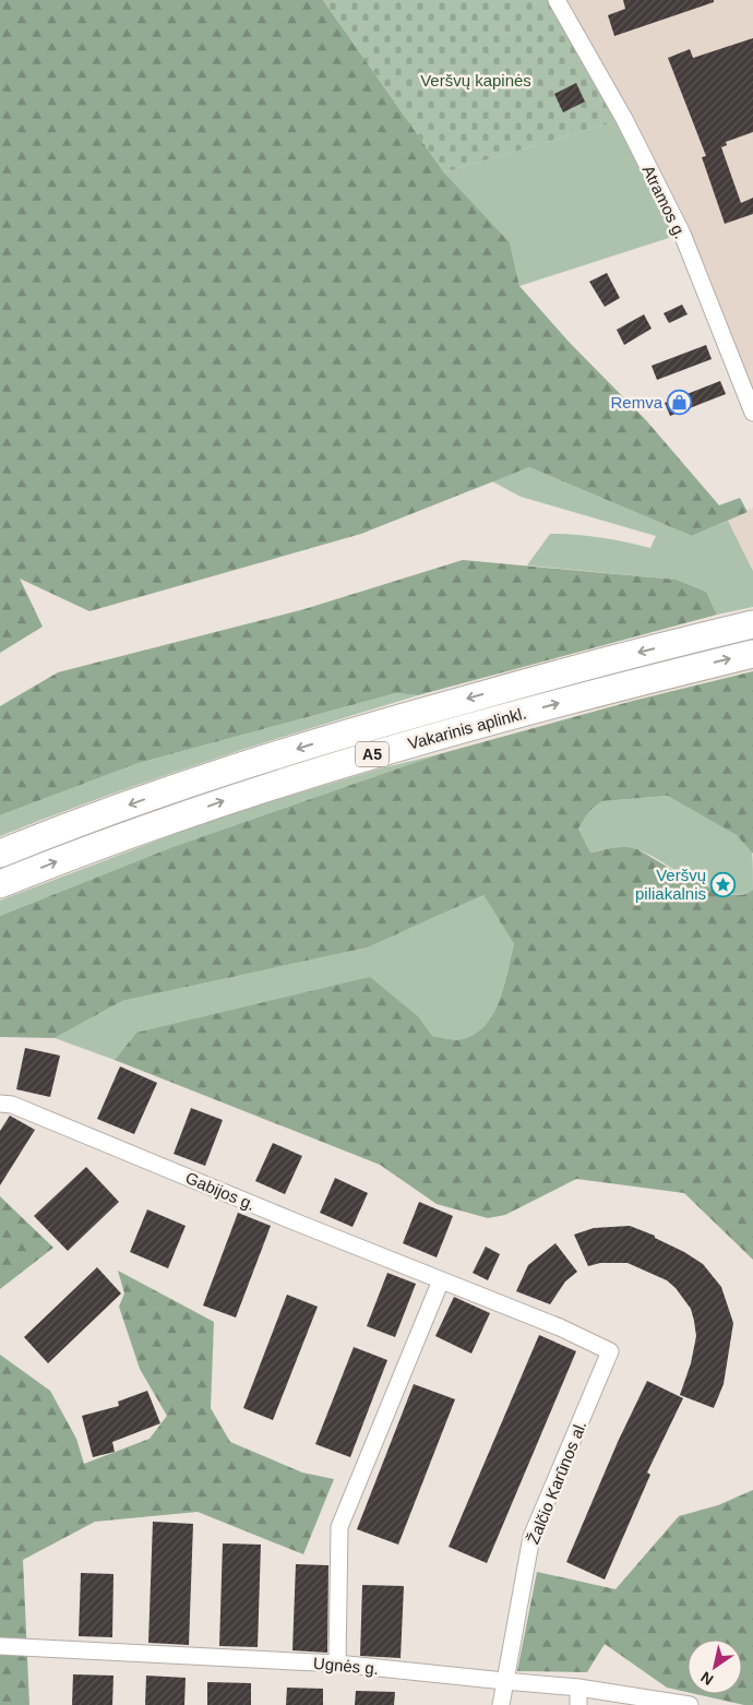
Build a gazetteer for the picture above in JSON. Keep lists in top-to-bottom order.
{
  "streets": {
    "highway": ["Vakarinis aplinkl.", "A5"],
    "street": [
      "Atramos g.",
      "Gabijos g.",
      "Žalčio Karūnos al.",
      "Ugnės g."
    ]
  },
  "crossings": [
    ["Gabijos g.", "Žalčio Karūnos al."],
    ["Žalčio Karūnos al.", "Ugnės g."]
  ],
  "parks": ["Veršvų kapinės"],
  "places": {
    "shop": ["Remva"],
    "place": ["Veršvų piliakalnis"]
  },
  "north": "bottom left"
}
